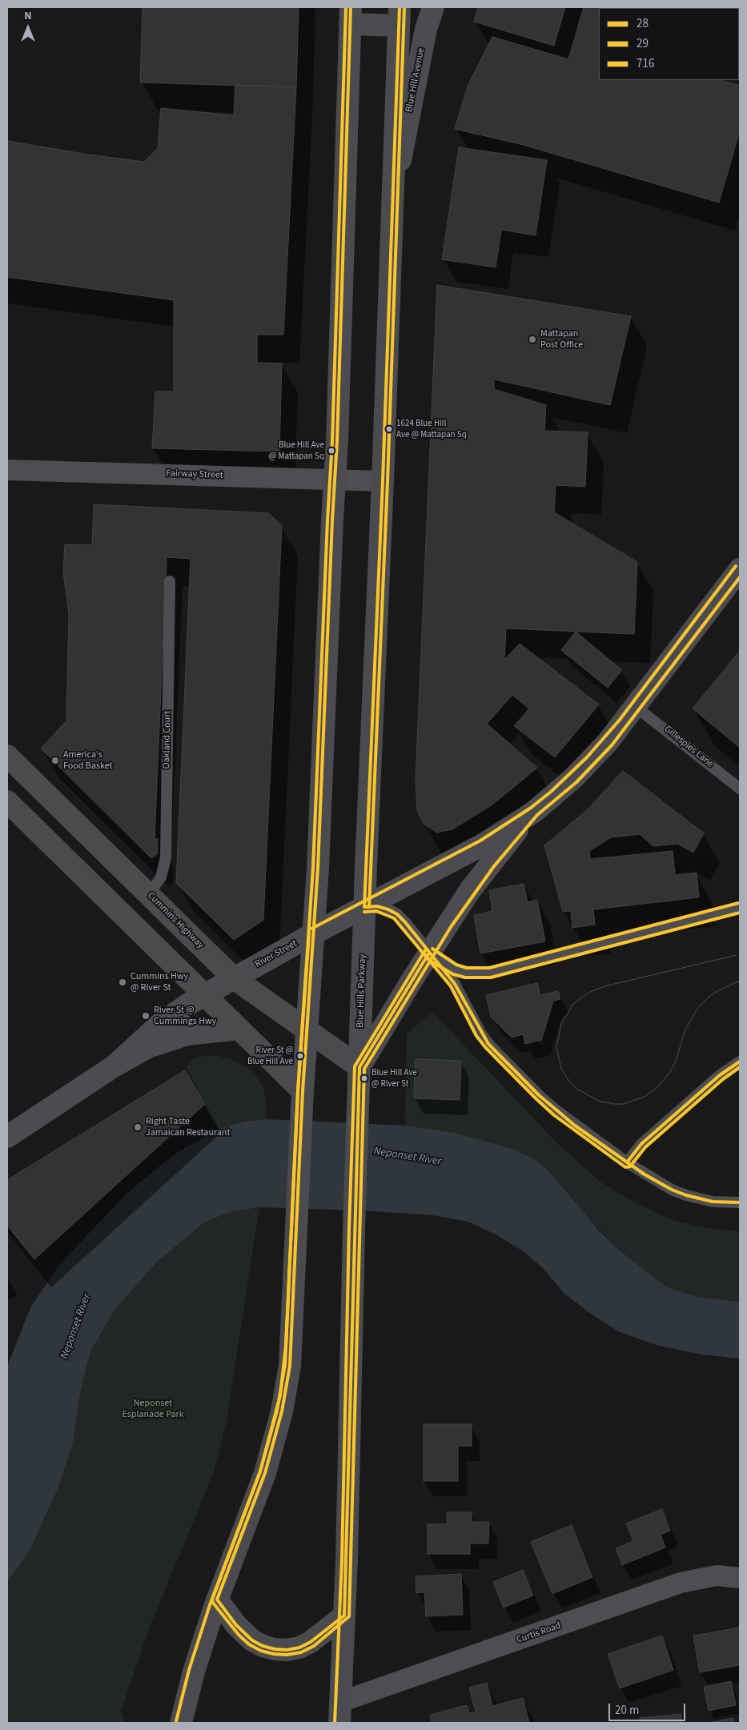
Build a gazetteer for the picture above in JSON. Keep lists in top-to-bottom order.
{
  "streets": {
    "highway": ["Blue Hill Avenue", "Blue Hills Parkway"],
    "main road": ["Cummins Highway", "River Street"],
    "street": ["Fairway Street", "Curtis Road"],
    "lane": ["Oakland Court", "Gillespies Lane"]
  },
  "crossings": [
    ["Blue Hill Avenue", "Fairway Street"],
    ["Blue Hill Avenue", "River Street"],
    ["Blue Hill Avenue", "Blue Hills Parkway"],
    ["Oakland Court", "Cummins Highway"],
    ["Gillespies Lane", "River Street"],
    ["Cummins Highway", "River Street"],
    ["Cummins Highway", "Blue Hills Parkway"],
    ["River Street", "Blue Hills Parkway"],
    ["Blue Hills Parkway", "Curtis Road"]
  ],
  "water": ["Neponset River"],
  "parks": ["Neponset Esplanade Park"],
  "places": [
    "Mattapan Post Office",
    "1624 Blue Hill Ave @ Mattapan Sq",
    "Blue Hill Ave @ Mattapan Sq",
    "America's Food Basket",
    "Cummins Hwy @ River St",
    "River St @ Cummings Hwy",
    "River St @ Blue Hill Ave",
    "Blue Hill Ave @ River St",
    "Right Taste Jamaican Restaurant"
  ],
  "lines": ["transit line 28", "transit line 29", "transit line 716"],
  "legend": ["28", "29", "716"],
  "scale_bar": "20 m",
  "north": "top"
}
